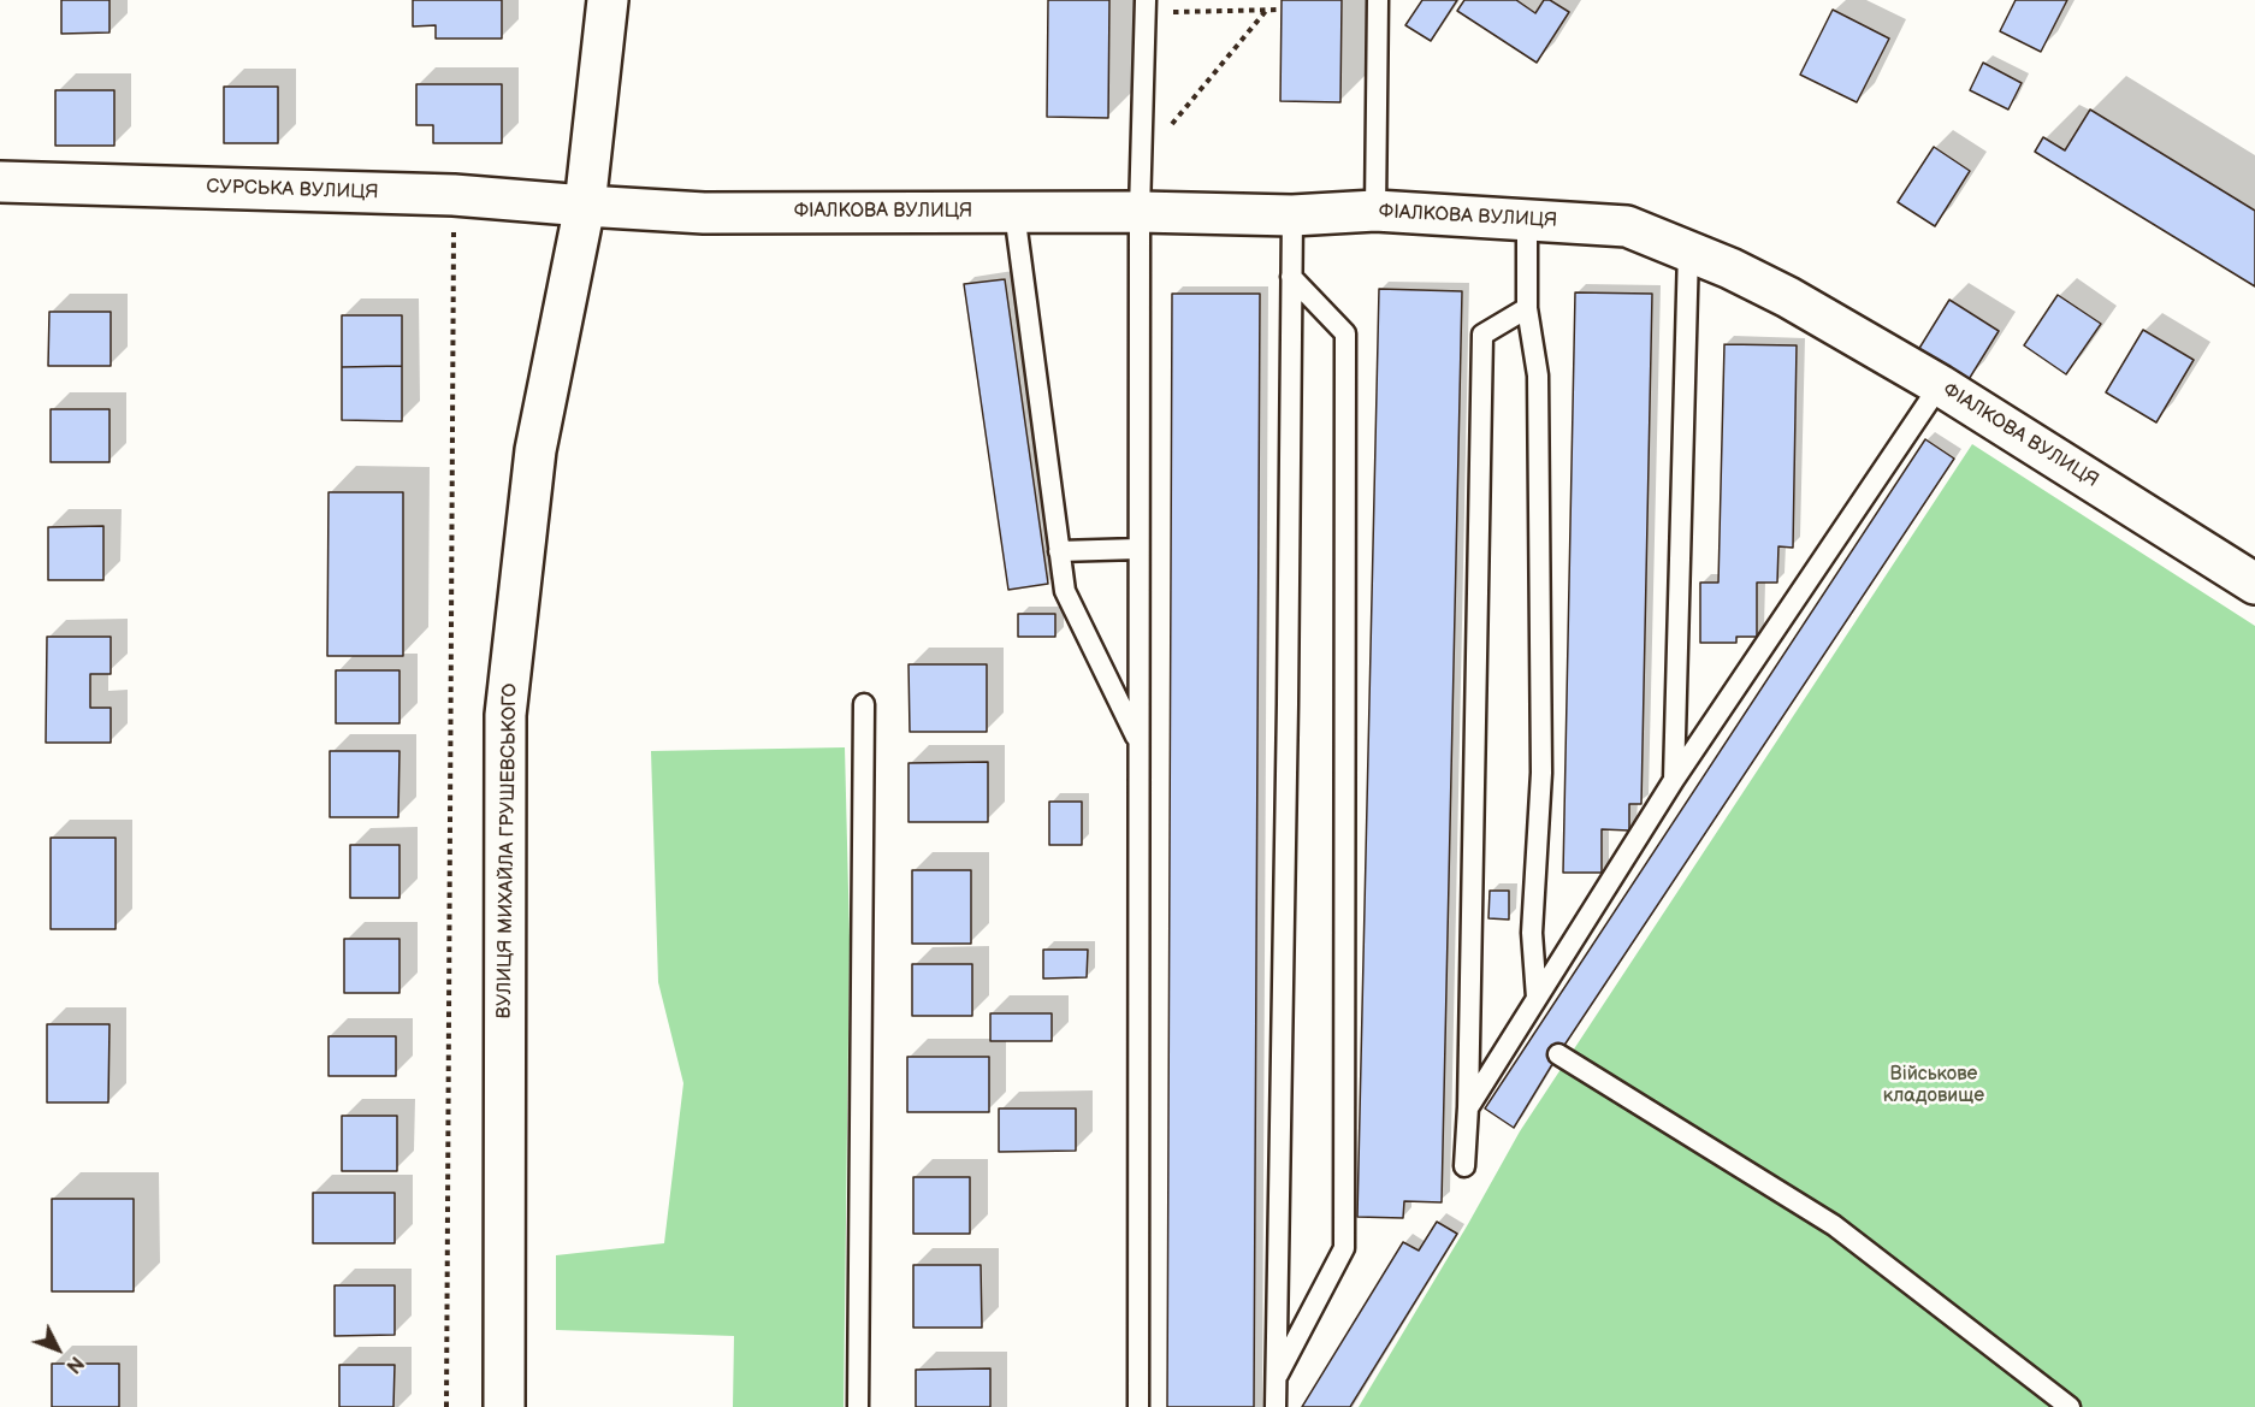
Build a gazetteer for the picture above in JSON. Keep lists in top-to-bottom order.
{
  "streets": {
    "street": ["СУРСЬКА ВУЛИЦЯ", "ФІАЛКОВА ВУЛИЦЯ", "ВУЛИЦЯ МИХАЙЛА ГРУШЕВСЬКОГО"]
  },
  "crossings": [
    ["СУРСЬКА ВУЛИЦЯ", "ФІАЛКОВА ВУЛИЦЯ"],
    ["СУРСЬКА ВУЛИЦЯ", "ВУЛИЦЯ МИХАЙЛА ГРУШЕВСЬКОГО"],
    ["ФІАЛКОВА ВУЛИЦЯ", "ВУЛИЦЯ МИХАЙЛА ГРУШЕВСЬКОГО"]
  ],
  "parks": ["Військове кладовище"],
  "north": "bottom right"
}
